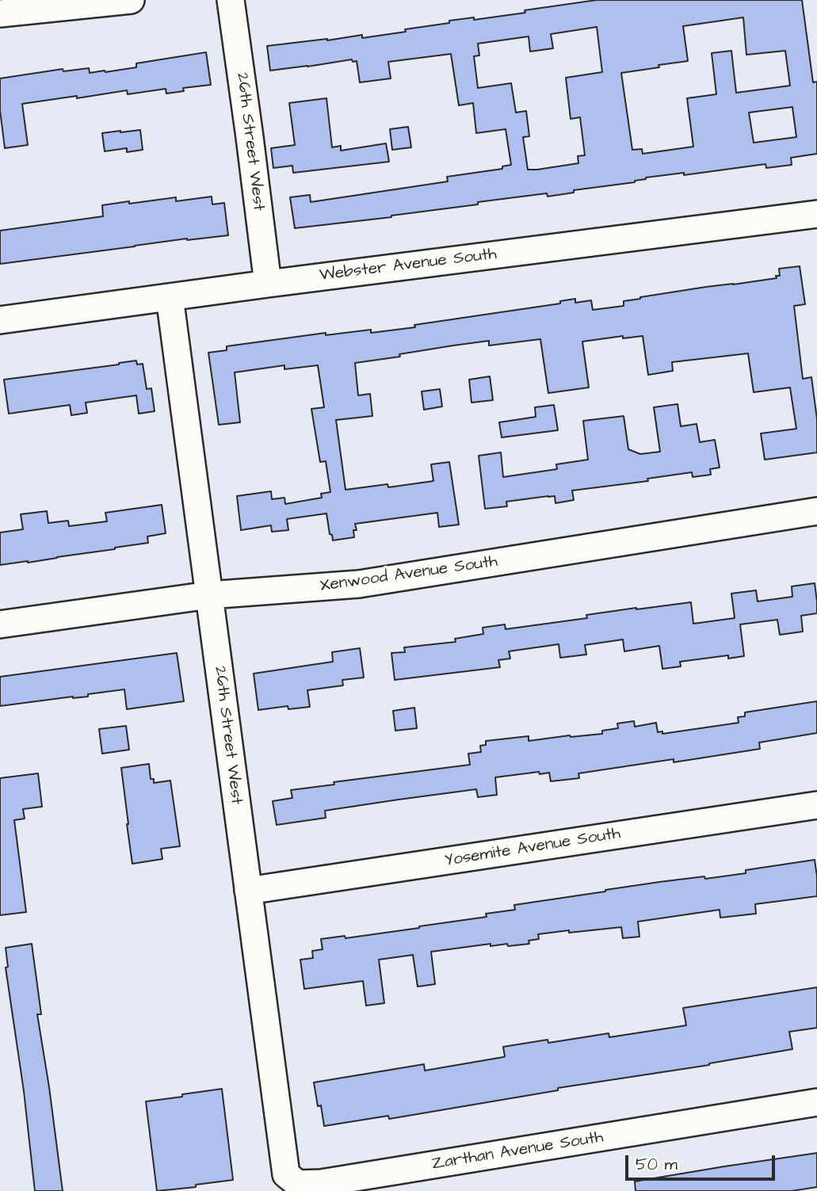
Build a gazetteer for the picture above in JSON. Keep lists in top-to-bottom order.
{
  "streets": {
    "street": [
      "26th Street West",
      "Webster Avenue South",
      "Xenwood Avenue South",
      "Yosemite Avenue South",
      "Zarthan Avenue South"
    ]
  },
  "crossings": [
    ["26th Street West", "Webster Avenue South"],
    ["26th Street West", "Xenwood Avenue South"],
    ["26th Street West", "Yosemite Avenue South"],
    ["26th Street West", "Zarthan Avenue South"]
  ],
  "scale_bar": "50 m"
}
